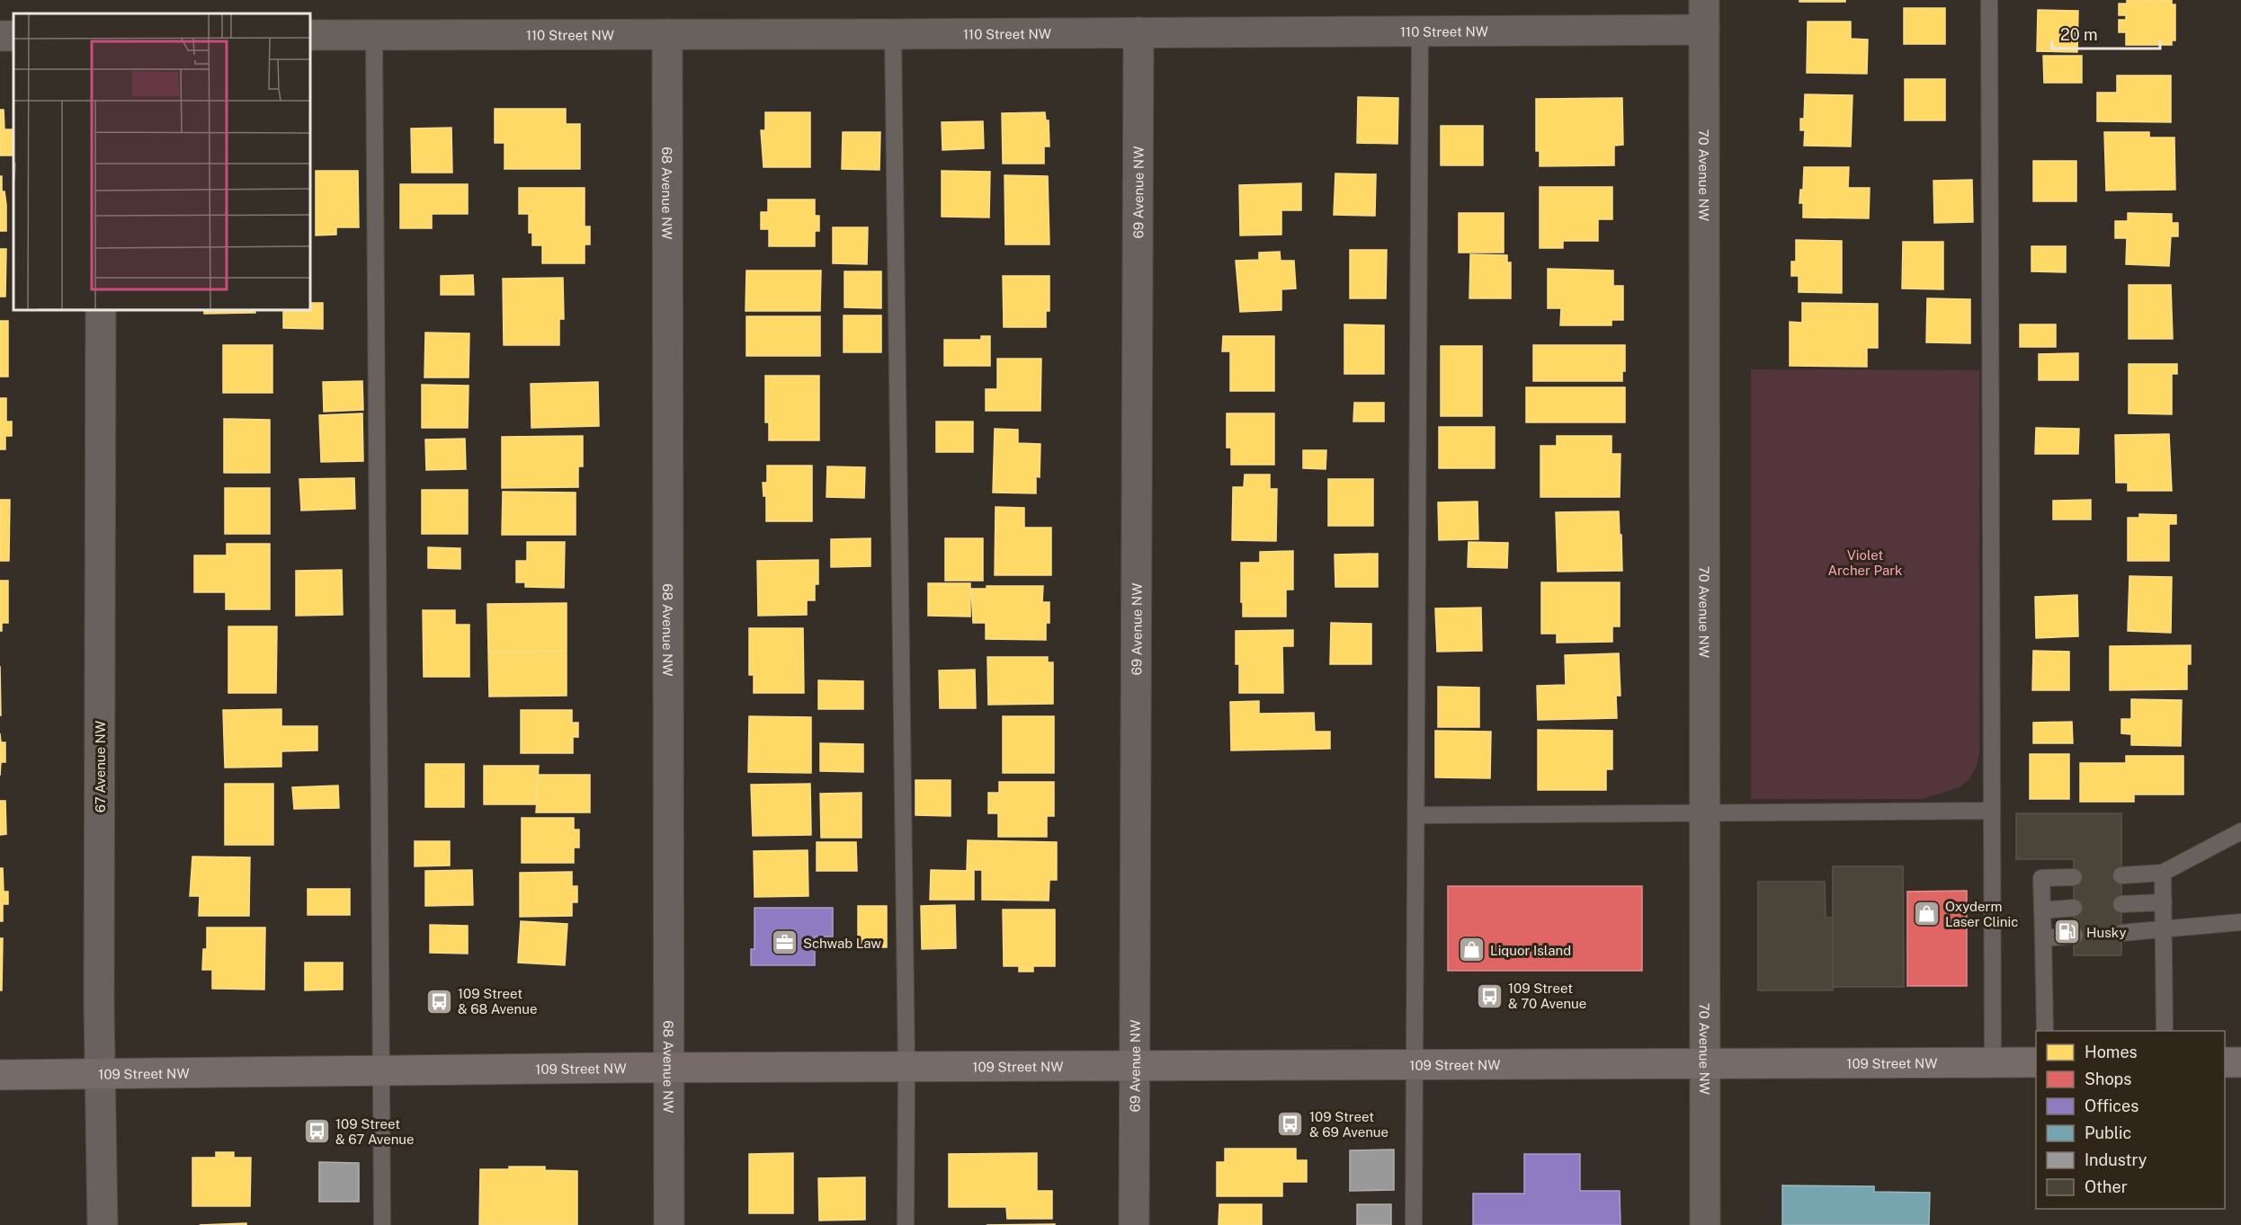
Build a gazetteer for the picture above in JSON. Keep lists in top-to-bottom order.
{
  "streets": {
    "main road": ["109 Street NW"],
    "street": [
      "110 Street NW",
      "70 Avenue NW",
      "69 Avenue NW",
      "68 Avenue NW",
      "67 Avenue NW"
    ]
  },
  "crossings": [
    ["110 Street NW", "70 Avenue NW"],
    ["110 Street NW", "69 Avenue NW"],
    ["110 Street NW", "68 Avenue NW"],
    ["70 Avenue NW", "109 Street NW"],
    ["69 Avenue NW", "109 Street NW"],
    ["68 Avenue NW", "109 Street NW"],
    ["67 Avenue NW", "109 Street NW"]
  ],
  "parks": ["Violet Archer Park"],
  "places": {
    "shop": ["Oxyderm Laser Clinic", "Liquor Island"],
    "fuel station": ["Husky"],
    "office": ["Schwab Law"],
    "bus stop": [
      "109 Street & 70 Avenue",
      "109 Street & 68 Avenue",
      "109 Street & 69 Avenue",
      "109 Street & 67 Avenue"
    ]
  },
  "legend": [
    "Homes",
    "Shops",
    "Offices",
    "Public",
    "Industry",
    "Other"
  ],
  "scale_bar": "20 m"
}
